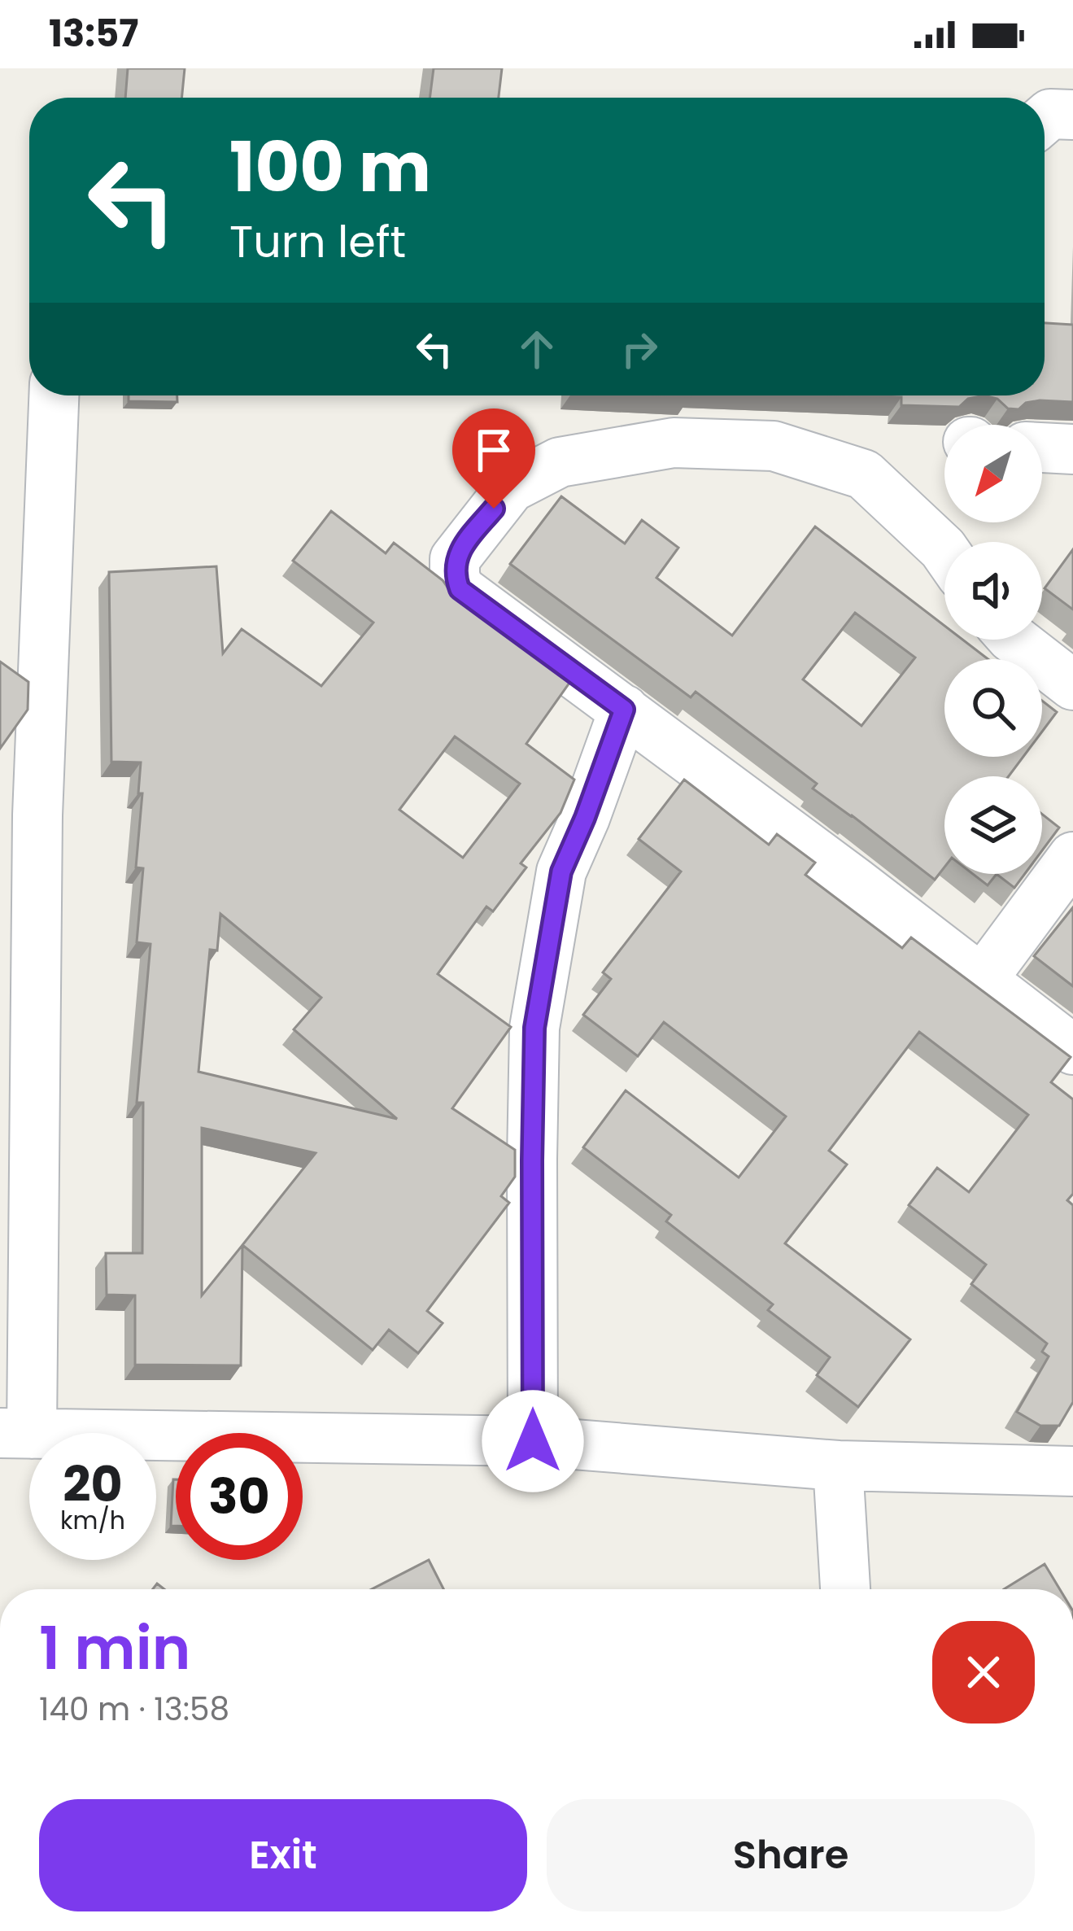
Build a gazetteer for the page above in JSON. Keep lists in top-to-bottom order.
{
  "north": "bottom left",
  "page": {
    "status": "13:57",
    "turn": ["100 m", "Turn left"],
    "speed": "20 km/h",
    "limit": "30",
    "heading": ["1 min", "140 m · 13:58"],
    "buttons": ["Exit", "Share"]
  }
}
